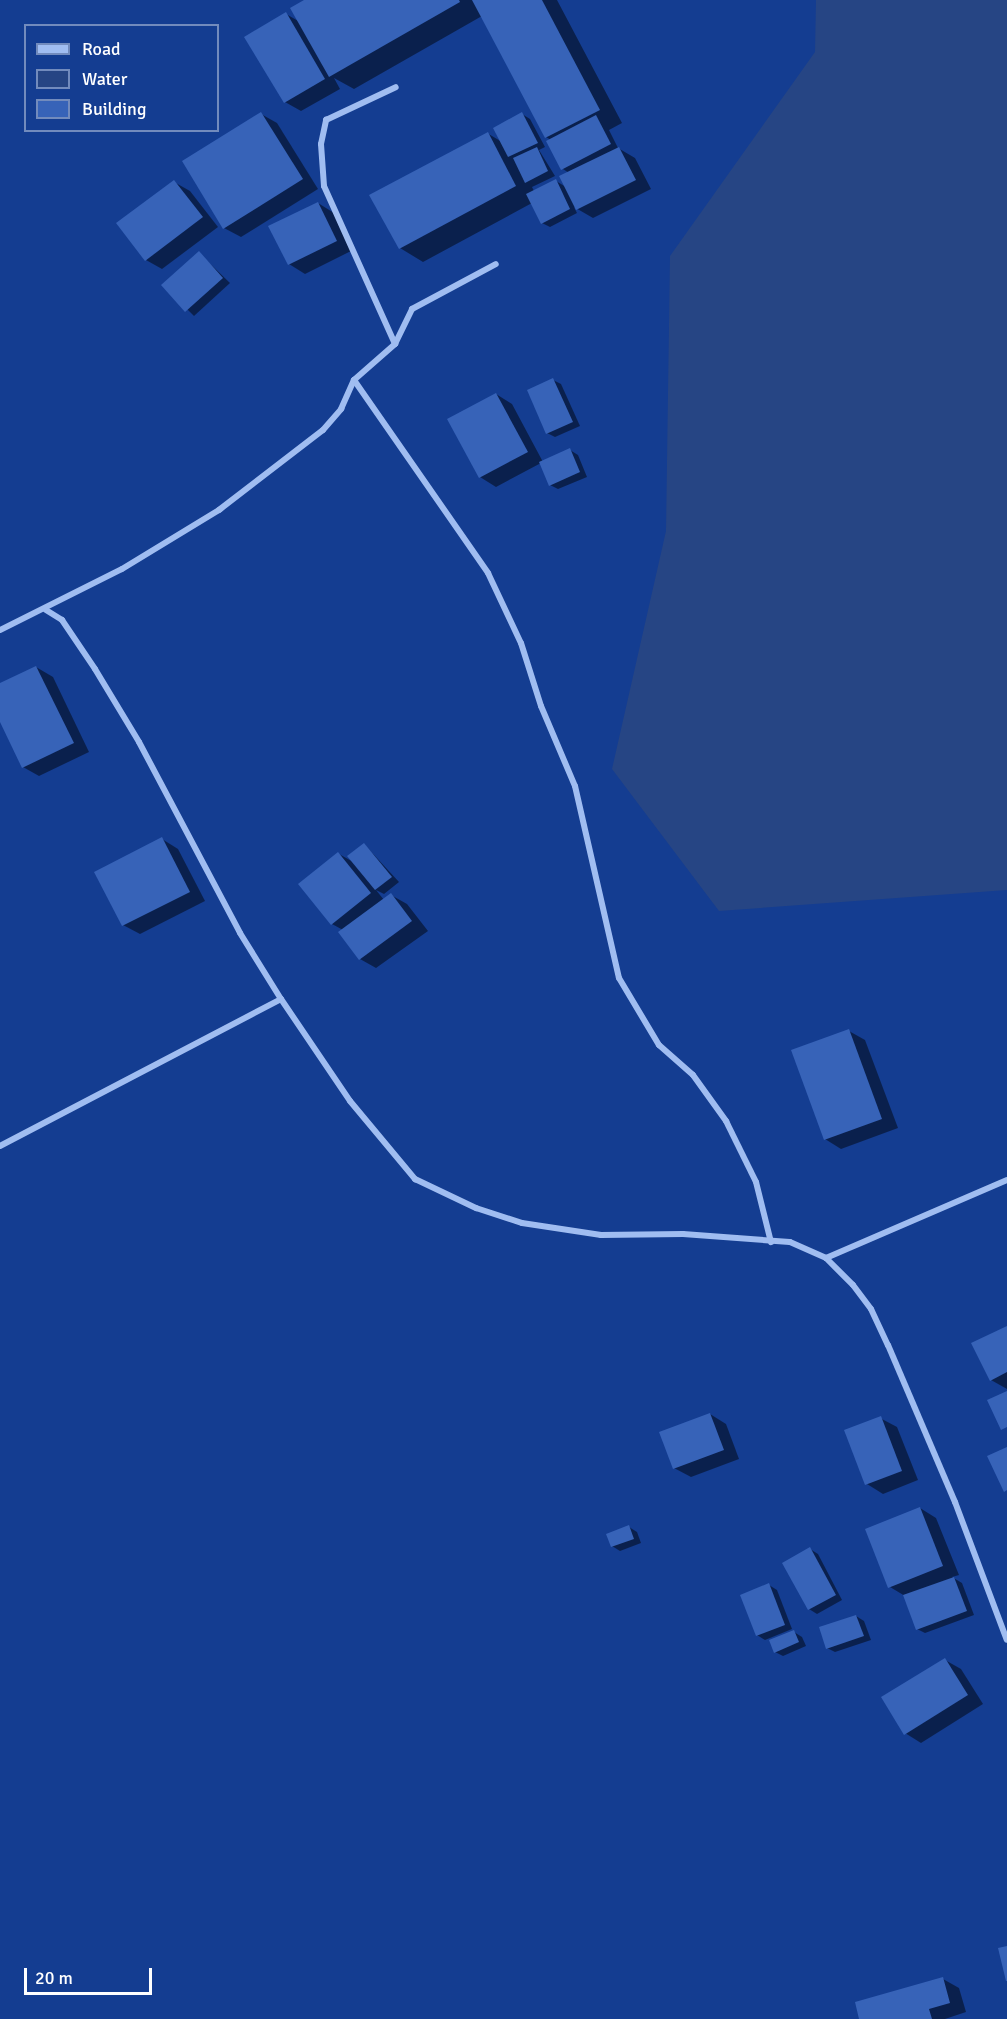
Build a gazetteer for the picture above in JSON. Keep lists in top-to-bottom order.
{
  "legend": ["Road", "Water", "Building"],
  "scale_bar": "20 m"
}
